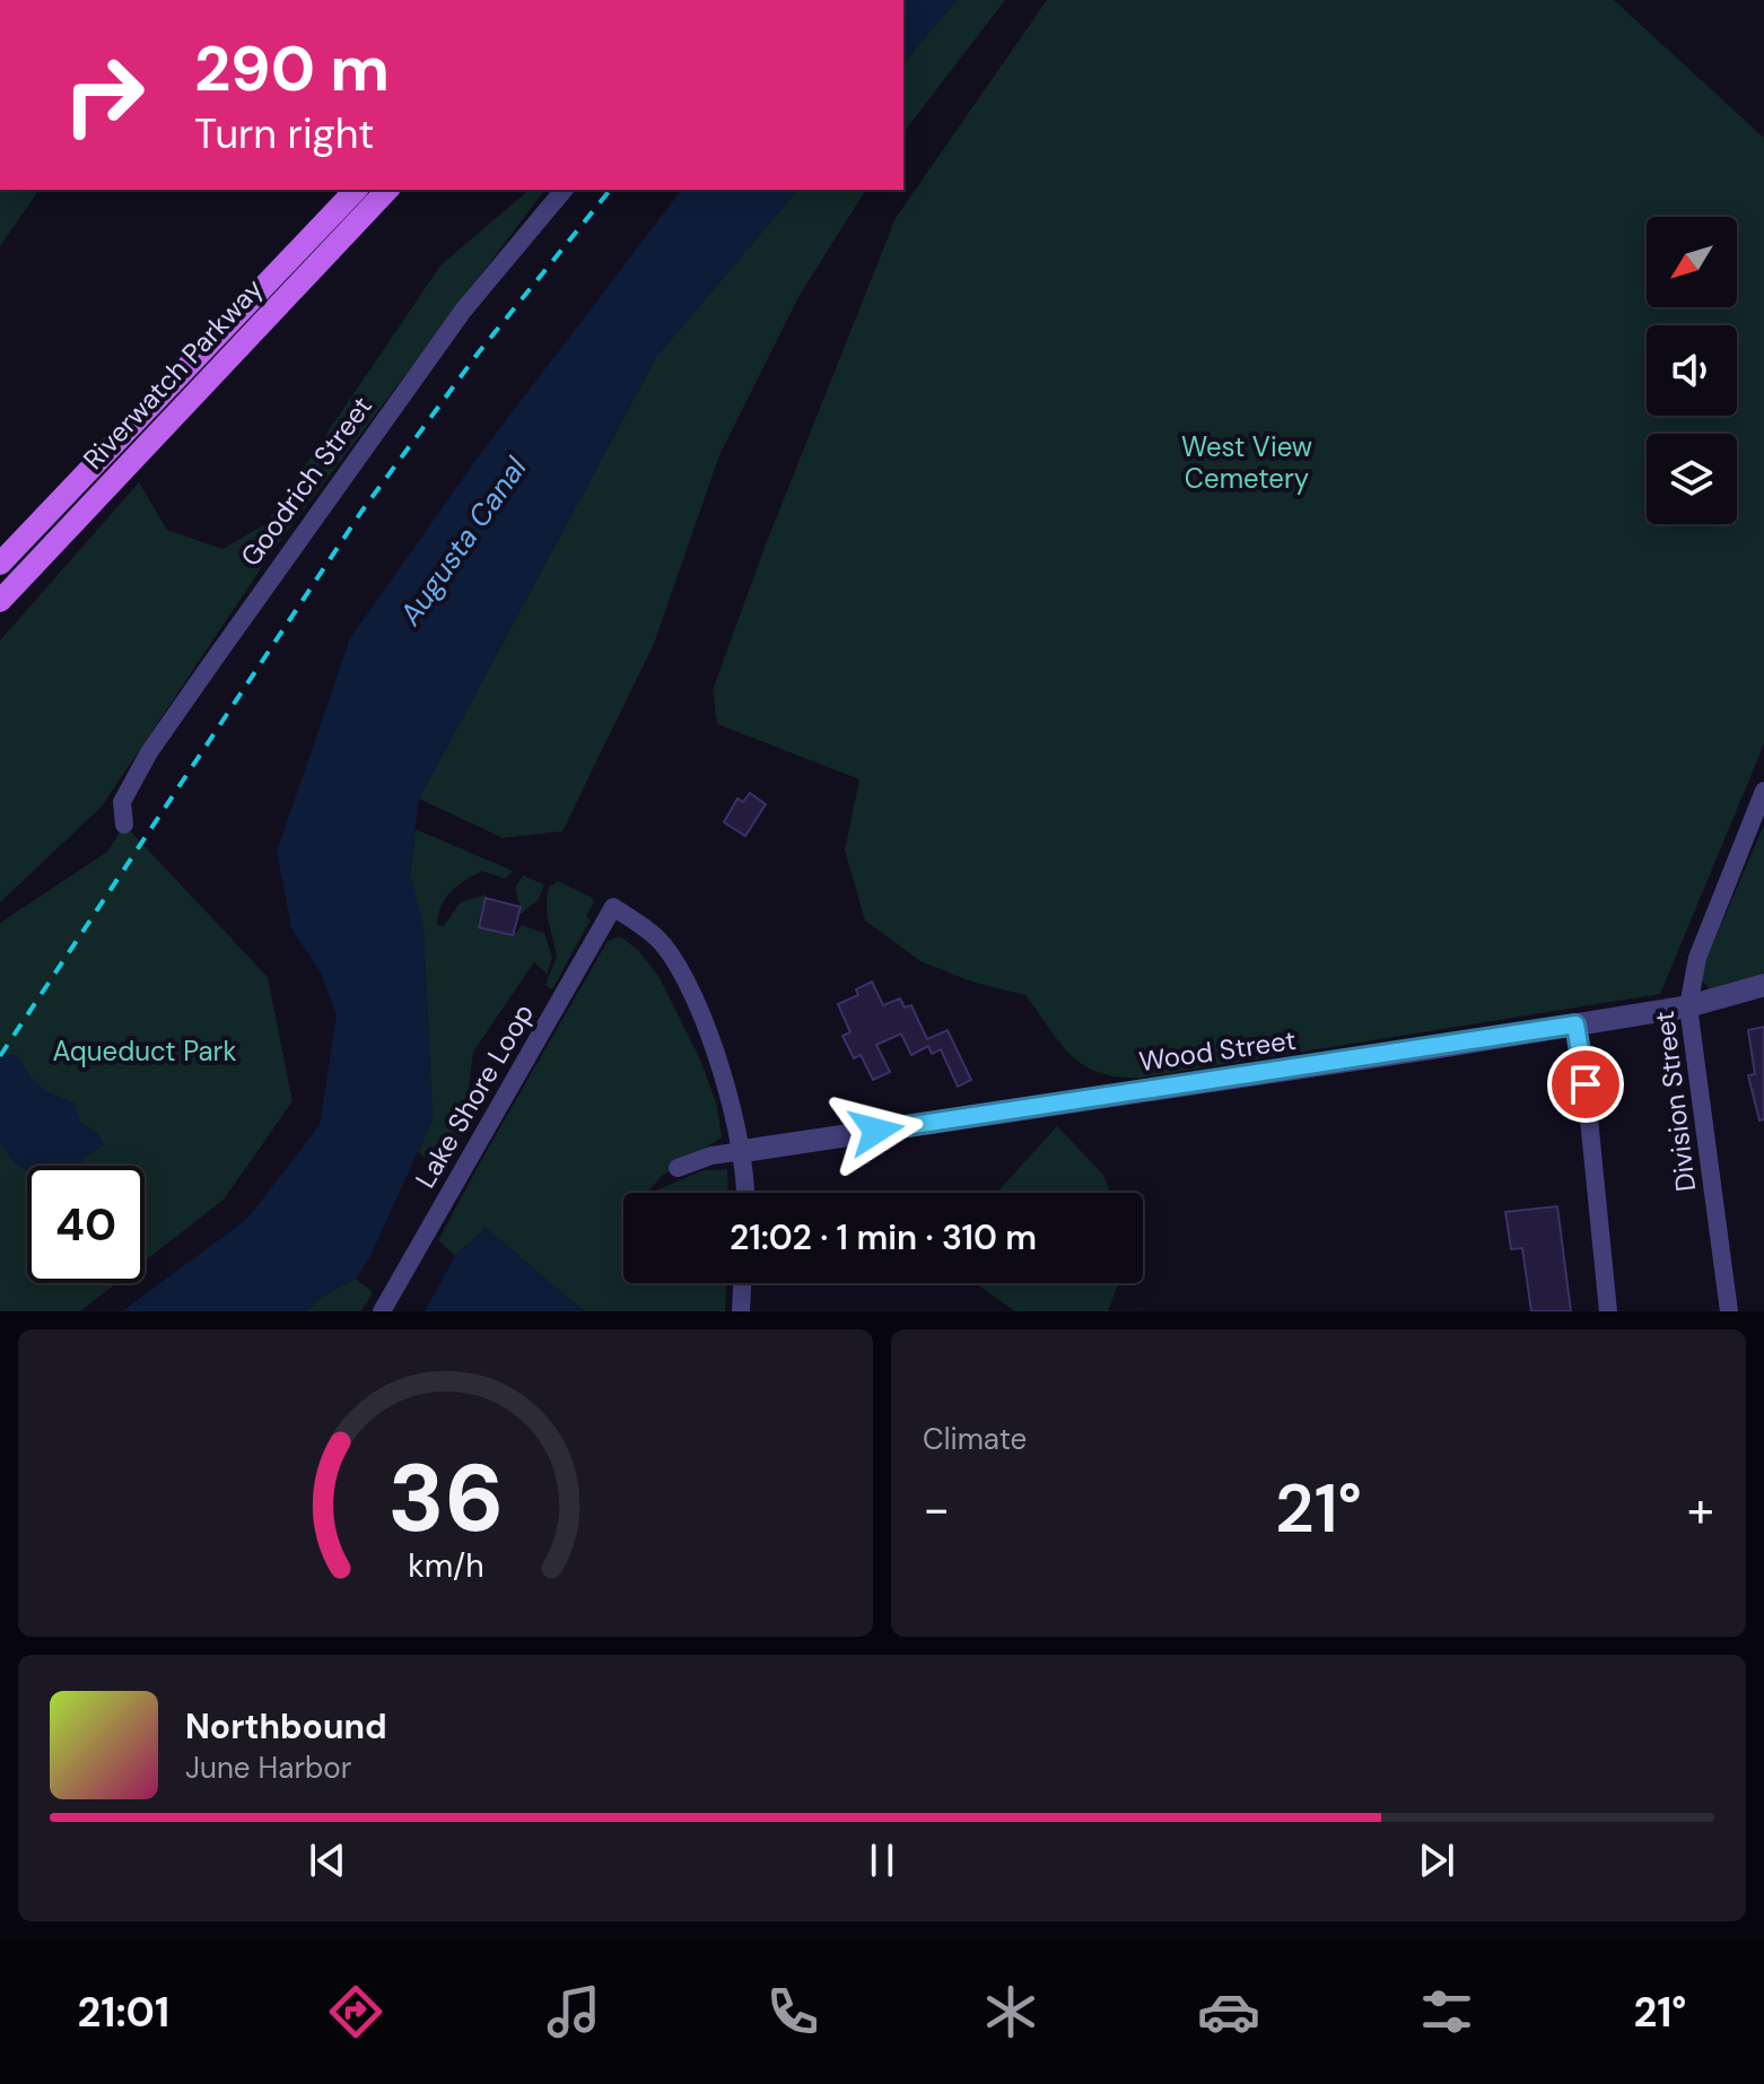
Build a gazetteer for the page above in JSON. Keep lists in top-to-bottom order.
{
  "streets": {
    "main road": ["Riverwatch Parkway"],
    "street": [
      "Goodrich Street",
      "Wood Street",
      "Lake Shore Loop",
      "Division Street"
    ]
  },
  "crossings": [
    ["Wood Street", "Lake Shore Loop"],
    ["Wood Street", "Division Street"]
  ],
  "water": ["Augusta Canal"],
  "parks": ["West View Cemetery", "Aqueduct Park"],
  "north": "bottom left",
  "page": {
    "turn": ["290 m", "Turn right"],
    "limit": "40",
    "trip": "21:02 · 1 min · 310 m",
    "tile": "Climate",
    "heat": ["−", "21°", "+"],
    "song": ["Northbound", "June Harbor"],
    "tabs": ["21:01", "21°"],
    "gauge": ["36", "km/h"]
  }
}
